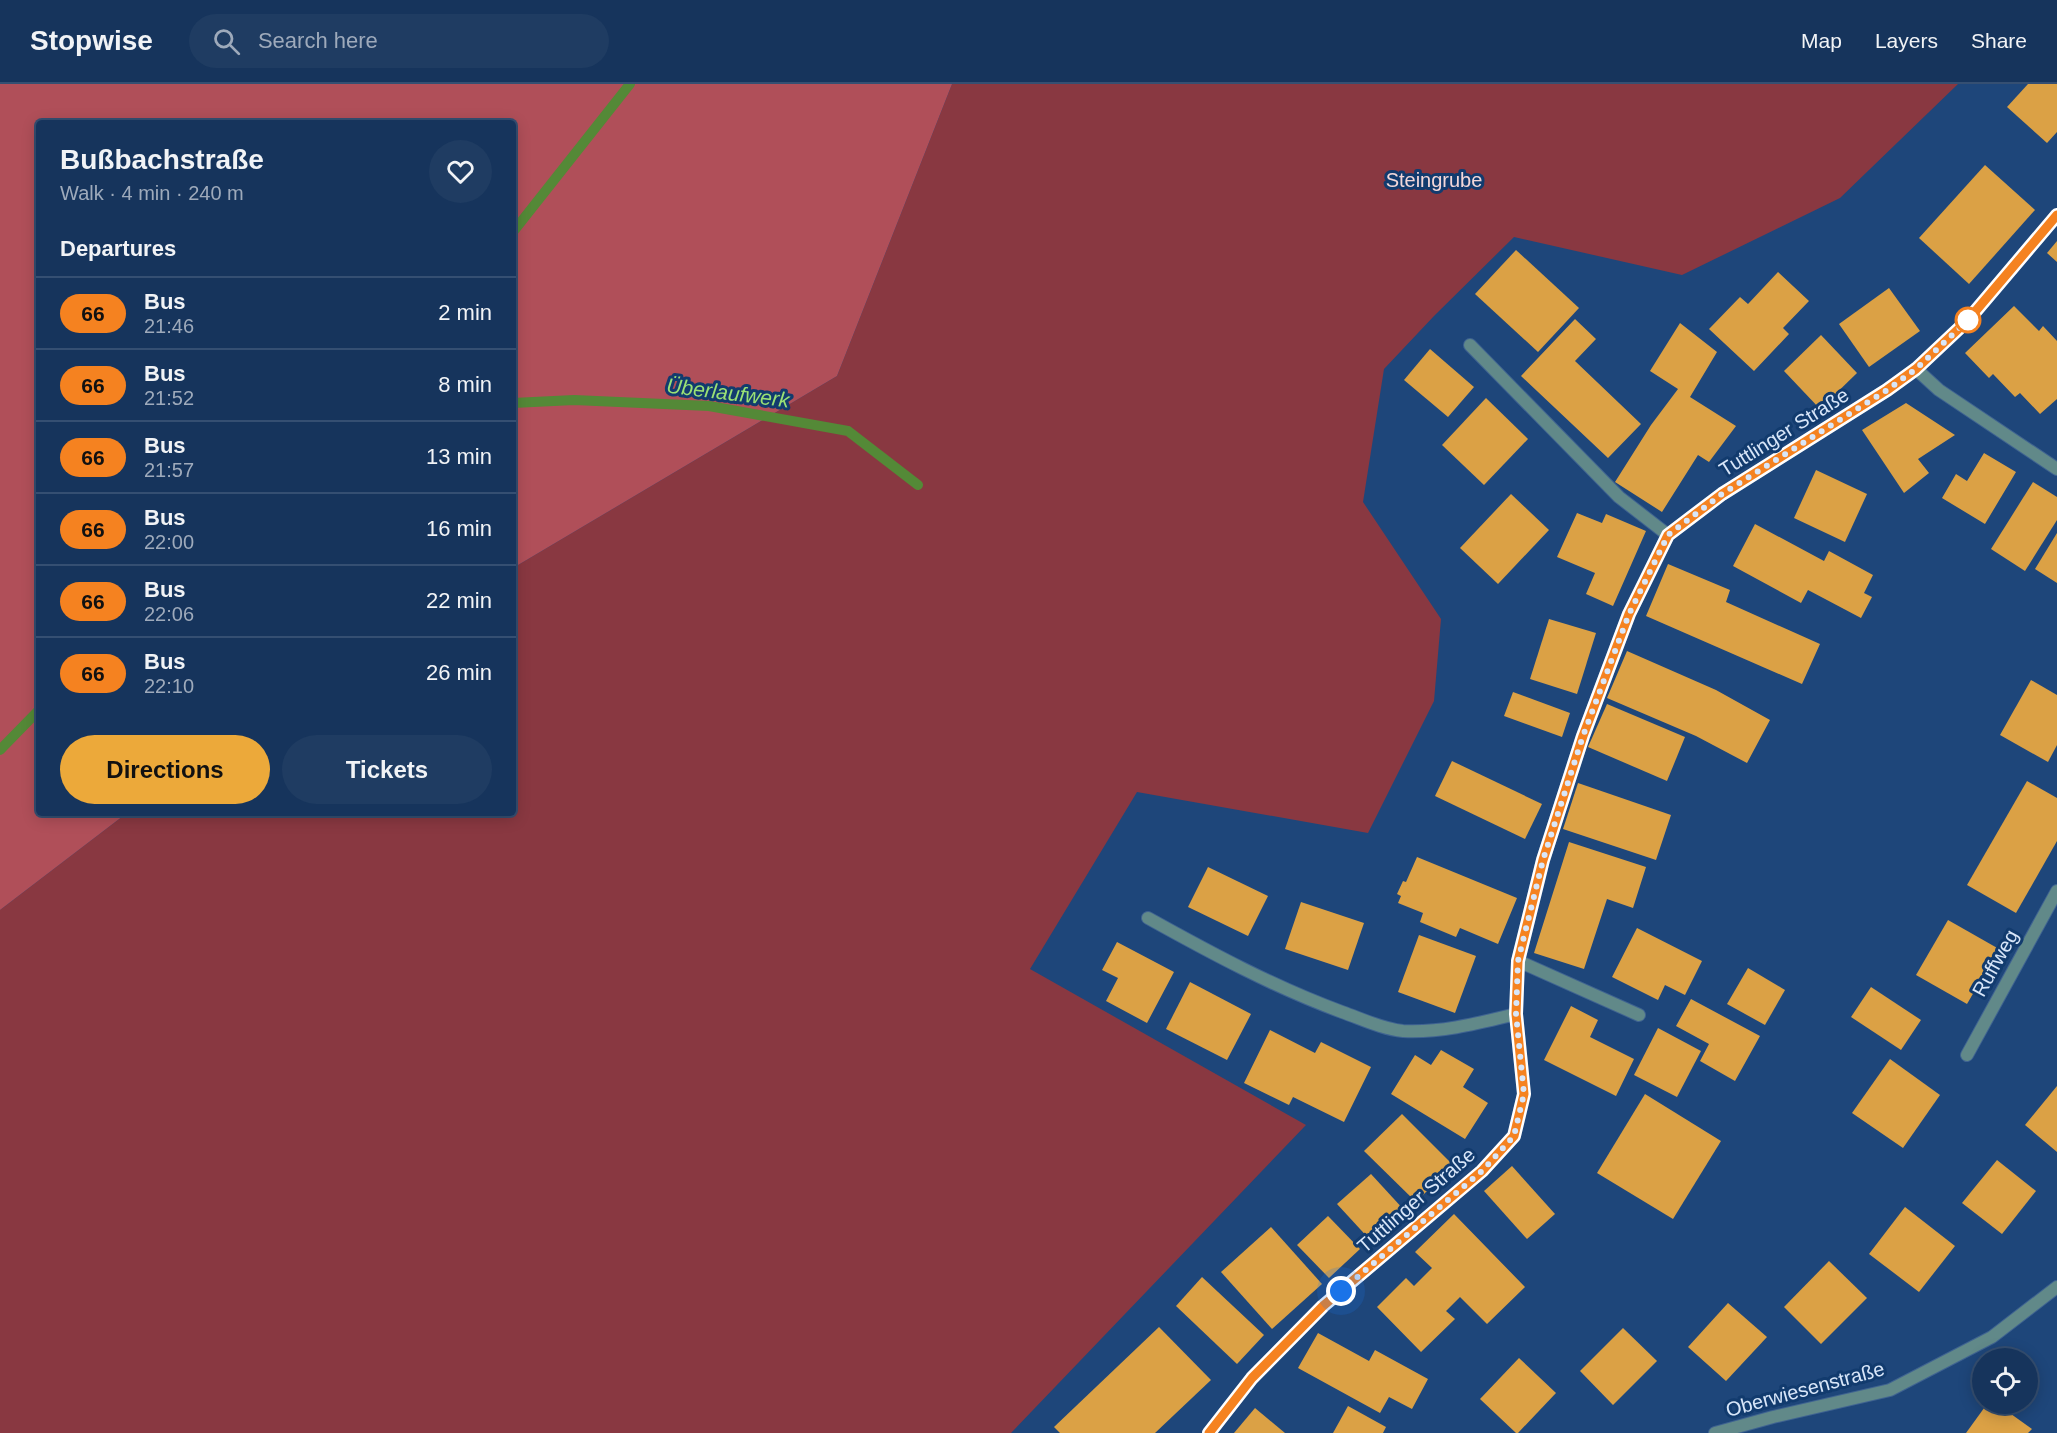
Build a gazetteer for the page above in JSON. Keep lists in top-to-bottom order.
{
  "streets": {
    "street": ["Tuttlinger Straße", "Ruffweg", "Oberwiesenstraße"]
  },
  "water": ["Überlaufwerk"],
  "parks": ["Steingrube"],
  "lines": ["bus line 66"],
  "page": {
    "header": "Stopwise",
    "search": "Search here",
    "nav": ["Map", "Layers", "Share"],
    "heading": [
      ["Bußbachstraße", "Walk · 4 min · 240 m"],
      "Departures"
    ],
    "list": [
      {
        "mark": "66",
        "name": "Bus",
        "note": "21:46",
        "value": "2 min"
      },
      {
        "mark": "66",
        "name": "Bus",
        "note": "21:52",
        "value": "8 min"
      },
      {
        "mark": "66",
        "name": "Bus",
        "note": "21:57",
        "value": "13 min"
      },
      {
        "mark": "66",
        "name": "Bus",
        "note": "22:00",
        "value": "16 min"
      },
      {
        "mark": "66",
        "name": "Bus",
        "note": "22:06",
        "value": "22 min"
      },
      {
        "mark": "66",
        "name": "Bus",
        "note": "22:10",
        "value": "26 min"
      }
    ],
    "buttons": ["Directions", "Tickets"]
  }
}
